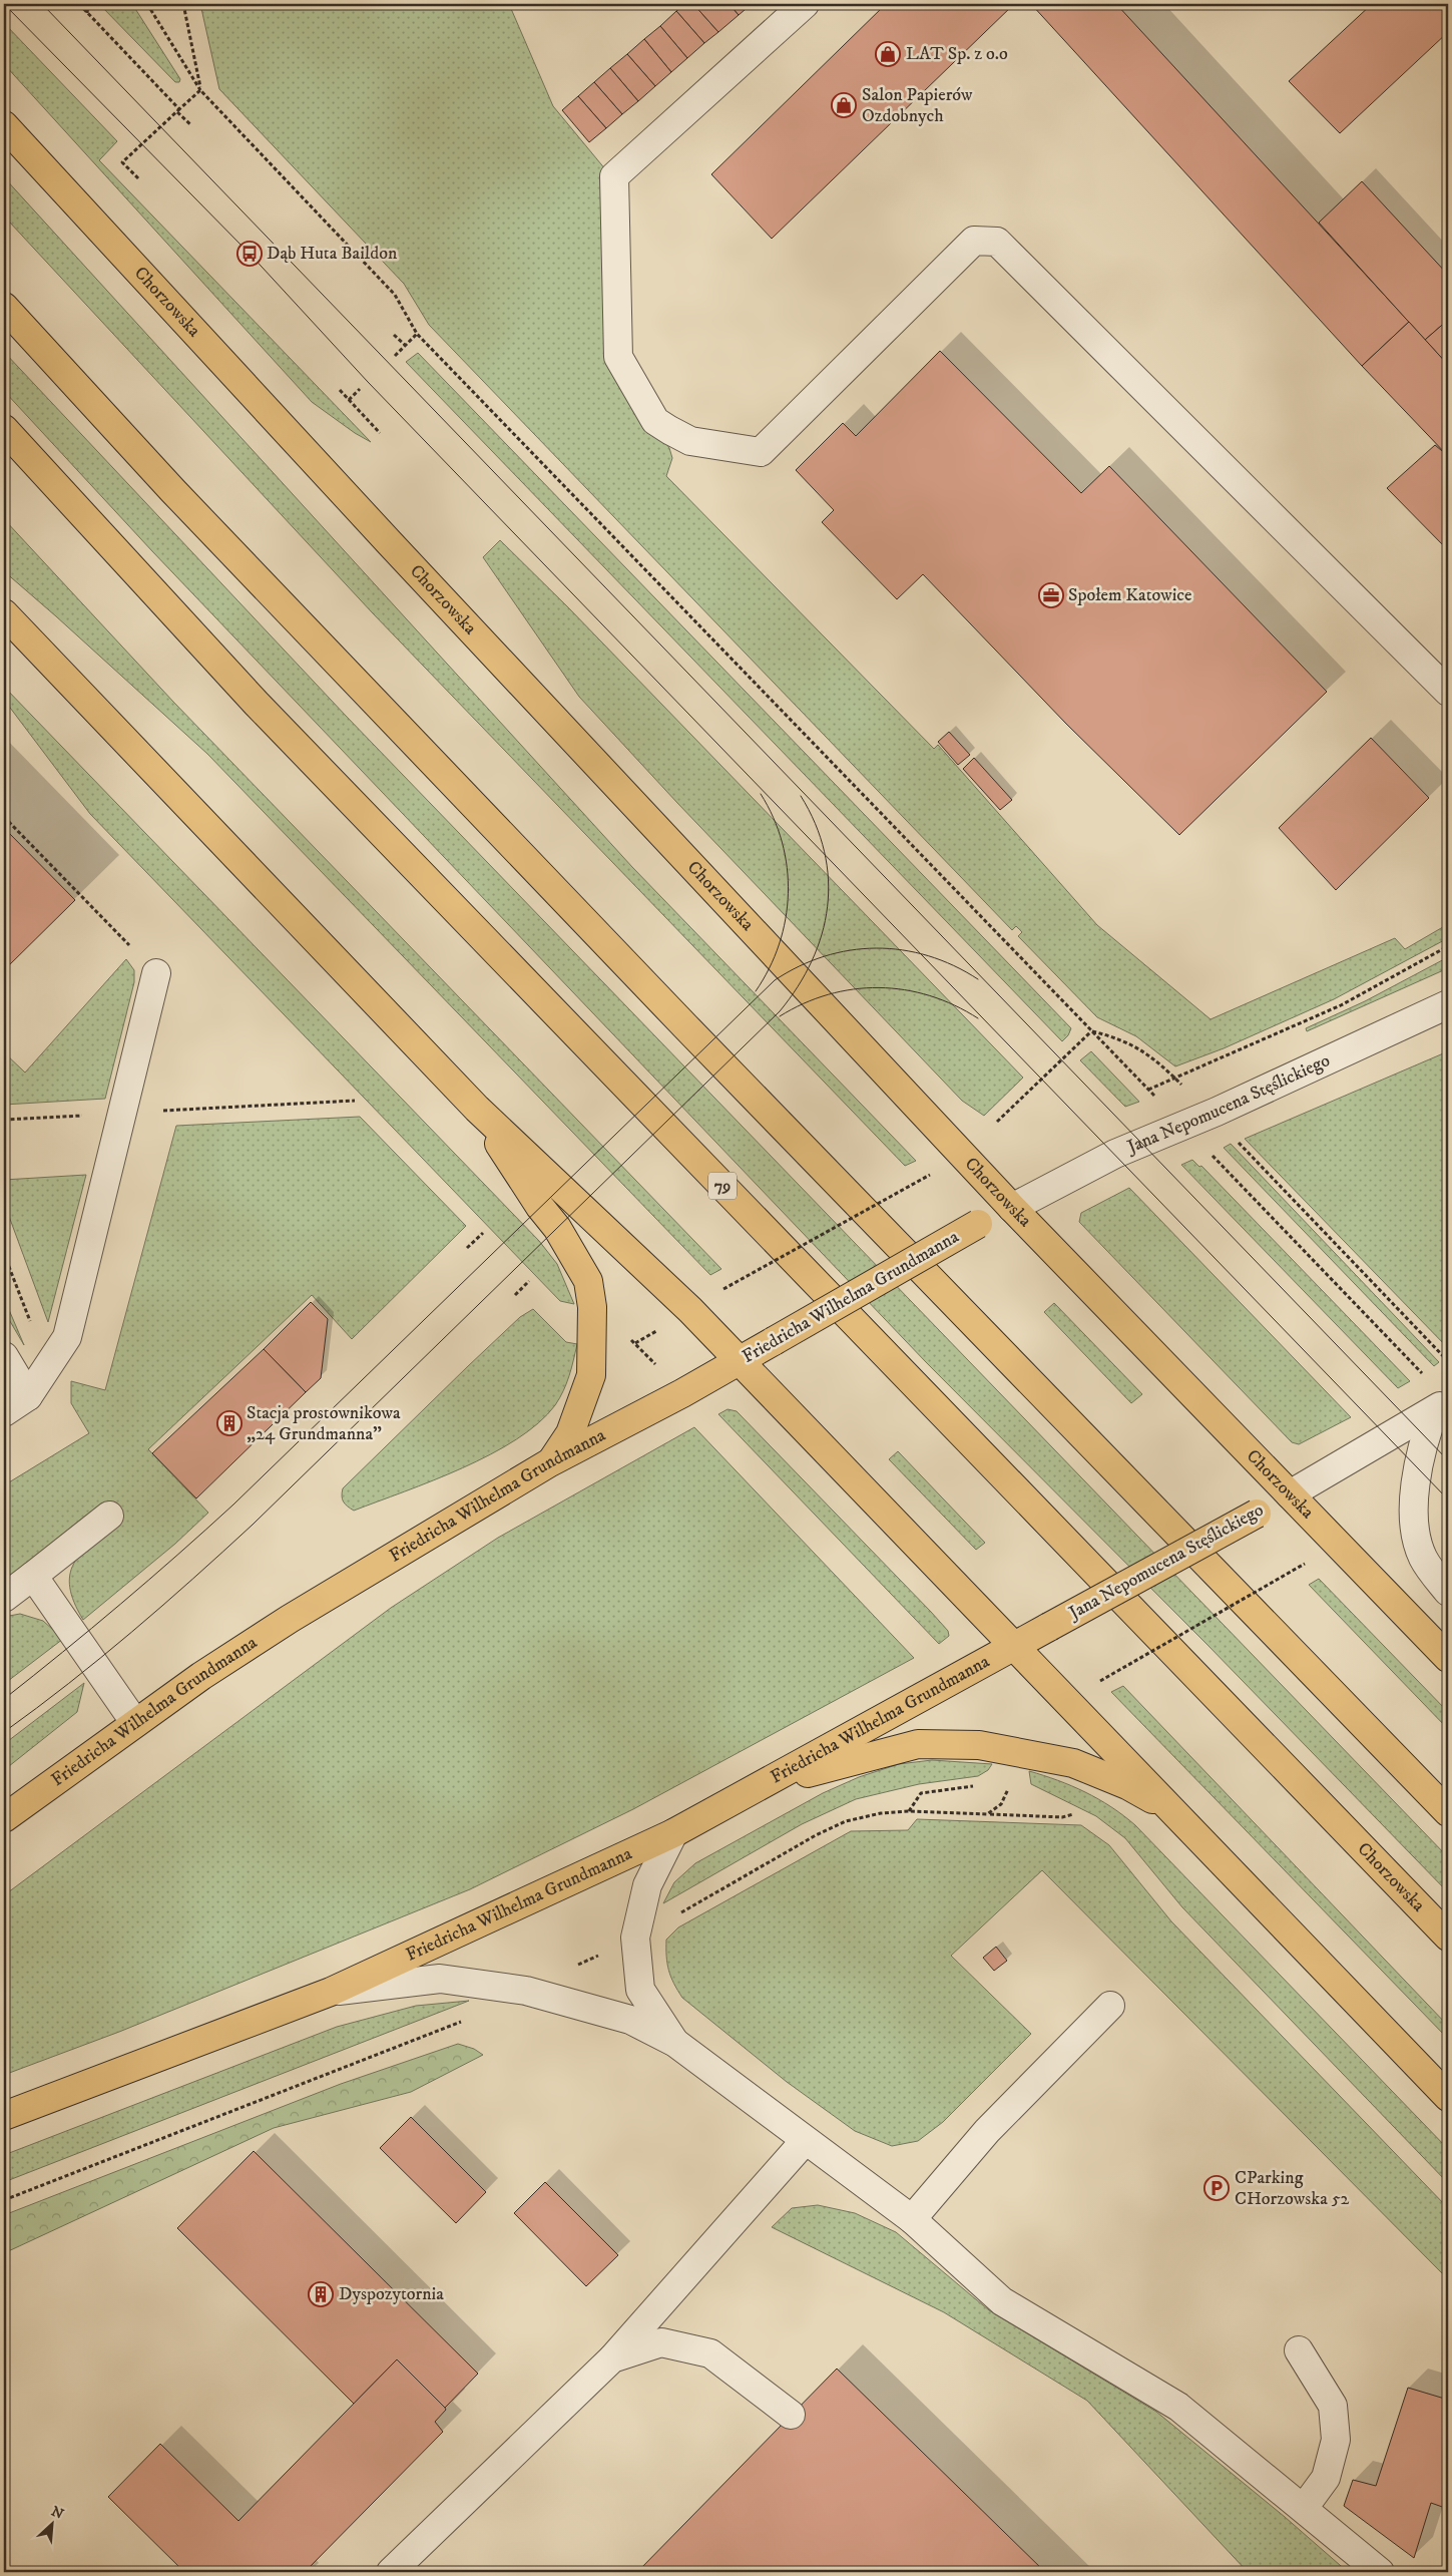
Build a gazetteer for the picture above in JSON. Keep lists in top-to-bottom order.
{
  "streets": {
    "main road": [
      "Chorzowska",
      "Jana Nepomucena Stęślickiego",
      "79",
      "Friedricha Wilhelma Grundmanna"
    ]
  },
  "crossings": [
    ["Chorzowska", "Jana Nepomucena Stęślickiego"],
    ["Chorzowska", "Friedricha Wilhelma Grundmanna"],
    ["Jana Nepomucena Stęślickiego", "Friedricha Wilhelma Grundmanna"]
  ],
  "places": {
    "shop": ["LAT Sp. z o.o", "Salon Papierów Ozdobnych"],
    "bus stop": ["Dąb Huta Baildon"],
    "office": ["Społem Katowice"],
    "building": ["Stacja prostownikowa „24 Grundmanna”", "Dyspozytornia"],
    "parking": ["CParking CHorzowska 52"]
  },
  "north": "top right"
}
